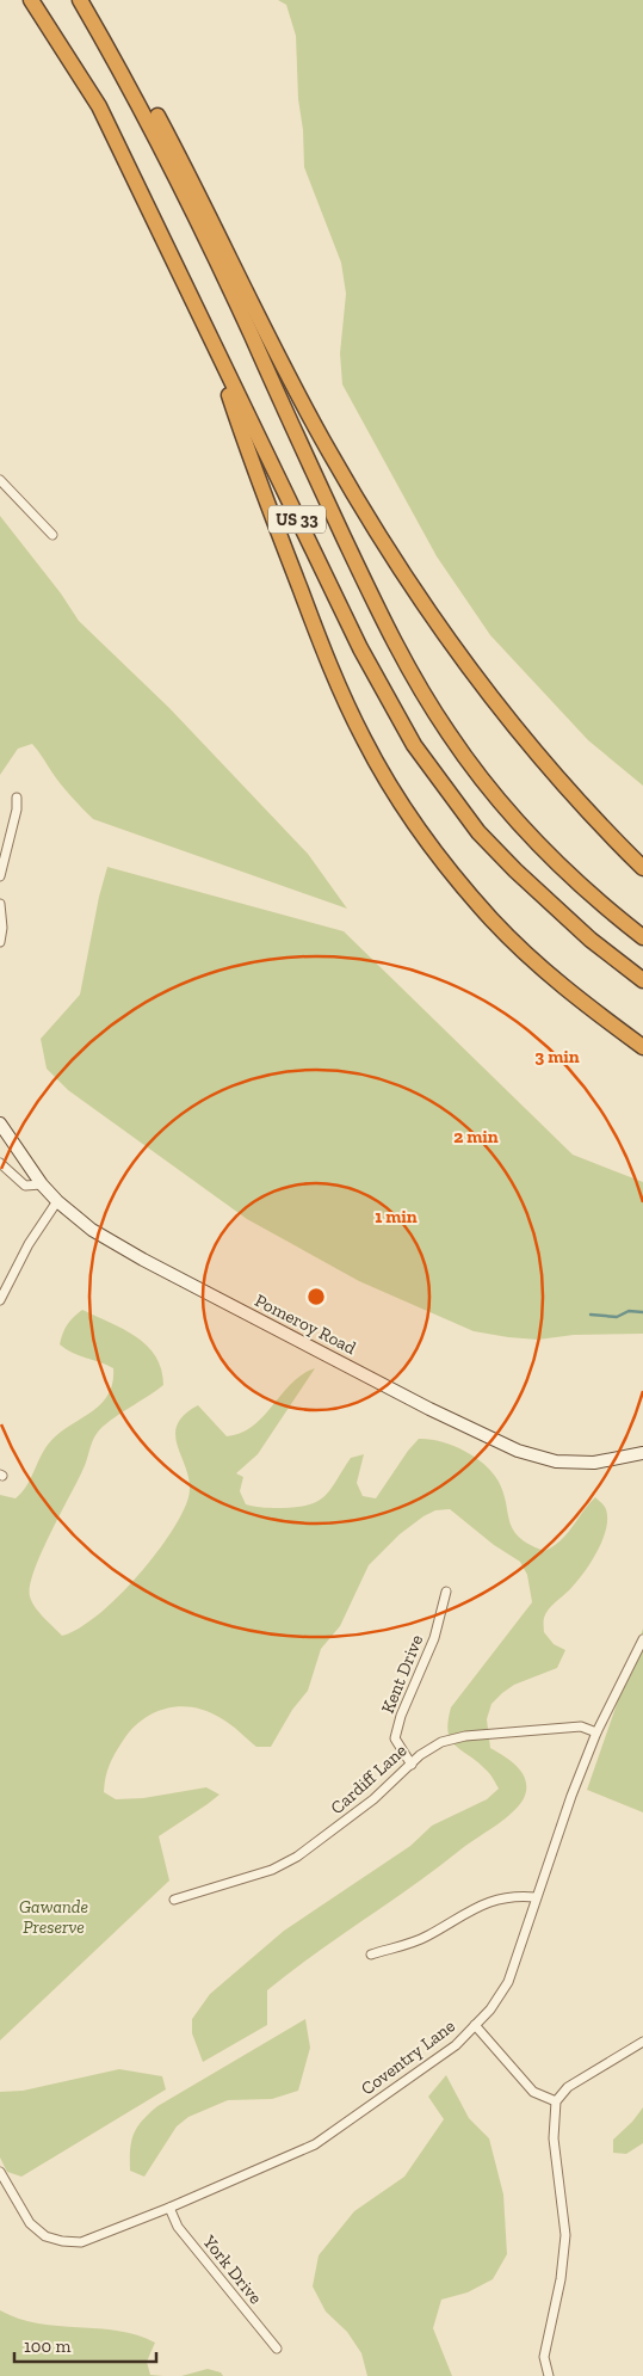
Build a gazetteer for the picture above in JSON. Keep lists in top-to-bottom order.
{
  "streets": {
    "highway": ["US 33"],
    "street": [
      "Pomeroy Road",
      "Kent Drive",
      "Cardiff Lane",
      "Coventry Lane",
      "York Drive"
    ]
  },
  "crossings": [
    ["Kent Drive", "Cardiff Lane"],
    ["Cardiff Lane", "Coventry Lane"],
    ["Coventry Lane", "York Drive"]
  ],
  "parks": ["Gawande Preserve"],
  "scale_bar": "100 m",
  "rings": ["3 min", "2 min", "1 min"]
}
